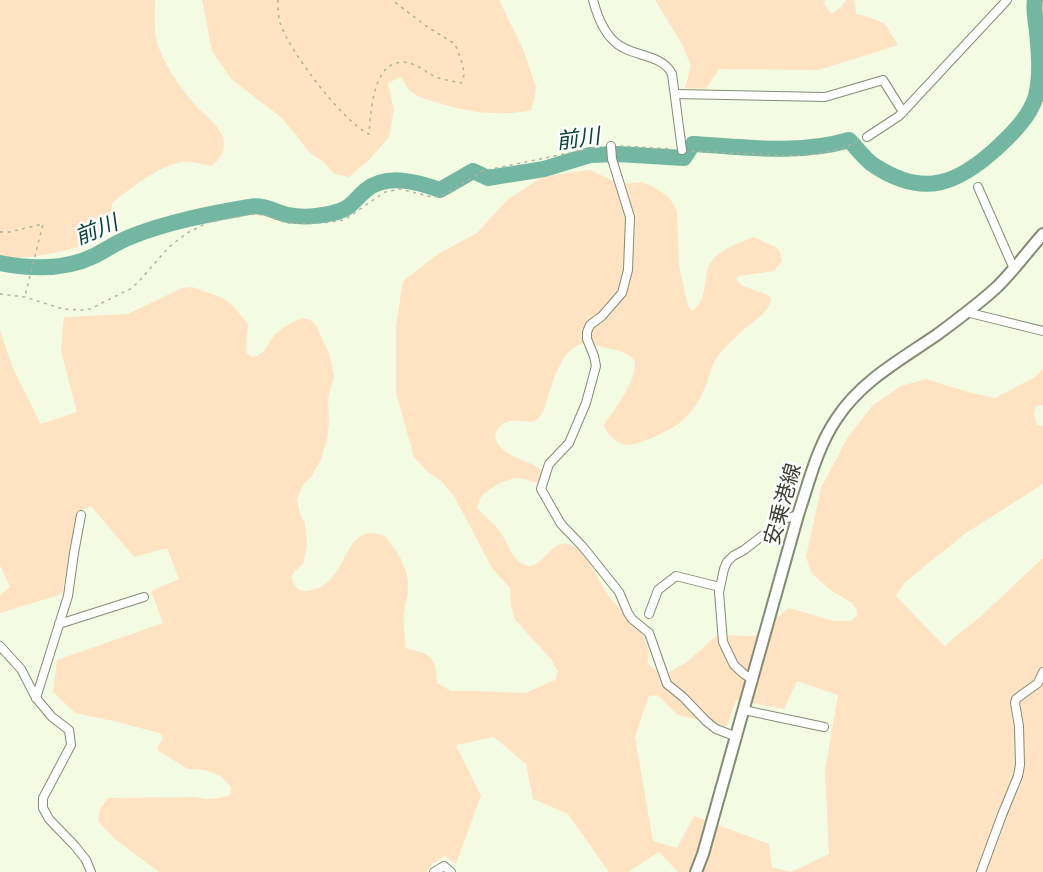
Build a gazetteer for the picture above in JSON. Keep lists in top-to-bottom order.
{
  "streets": {
    "main road": ["安乗港線"]
  },
  "water": ["前川"]
}
